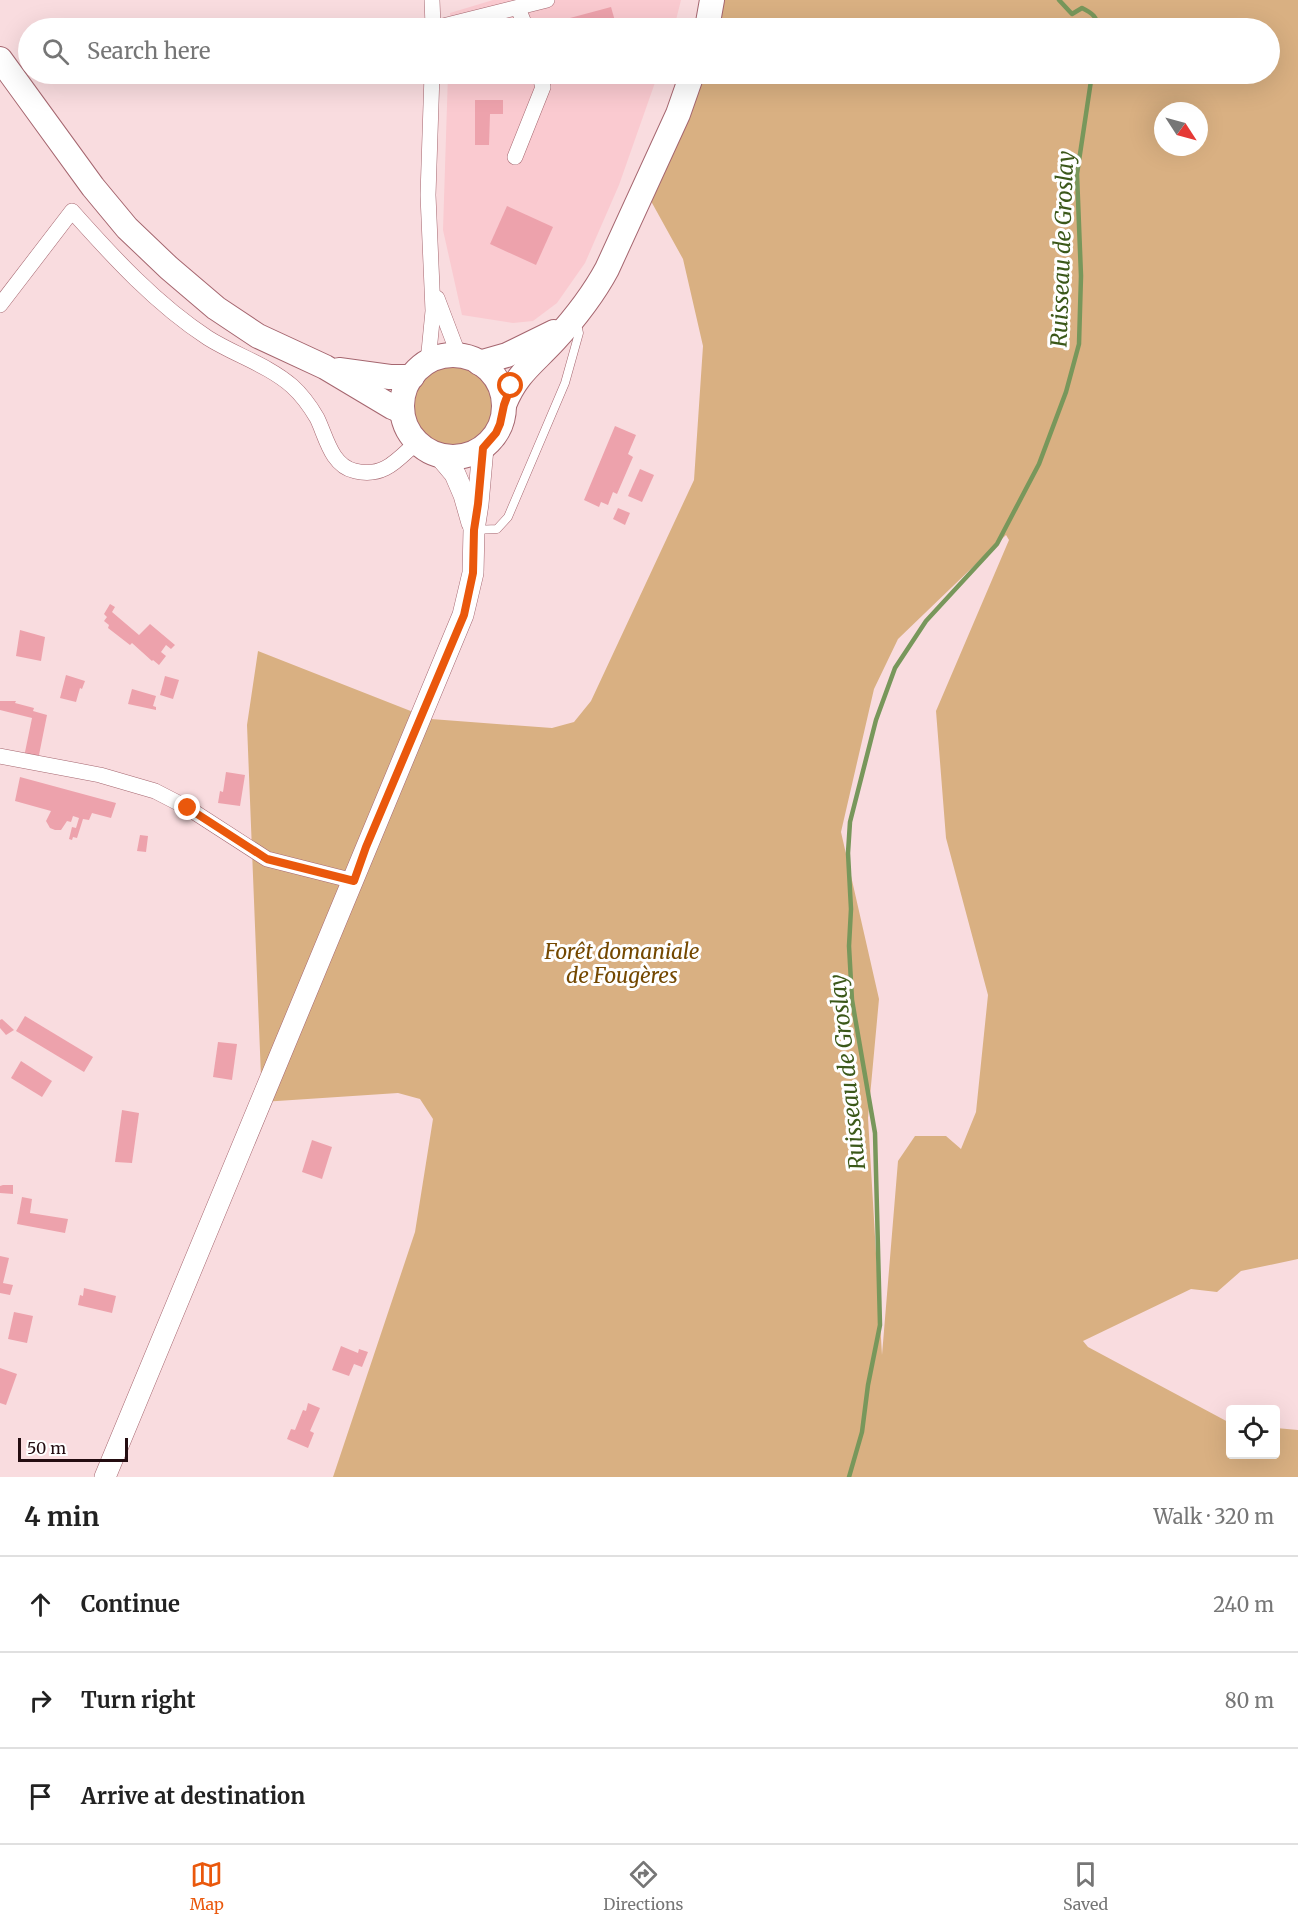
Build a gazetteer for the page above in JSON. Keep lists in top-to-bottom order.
{
  "water": ["Ruisseau de Groslay"],
  "parks": ["Forêt domaniale de Fougères"],
  "scale_bar": "50 m",
  "north": "bottom right",
  "page": {
    "search": "Search here",
    "scale": "50 m",
    "heading": ["4 min", "Walk · 320 m"],
    "list": [
      ["Continue", "240 m"],
      ["Turn right", "80 m"],
      "Arrive at destination"
    ],
    "nav": ["Map", "Directions", "Saved"]
  }
}
